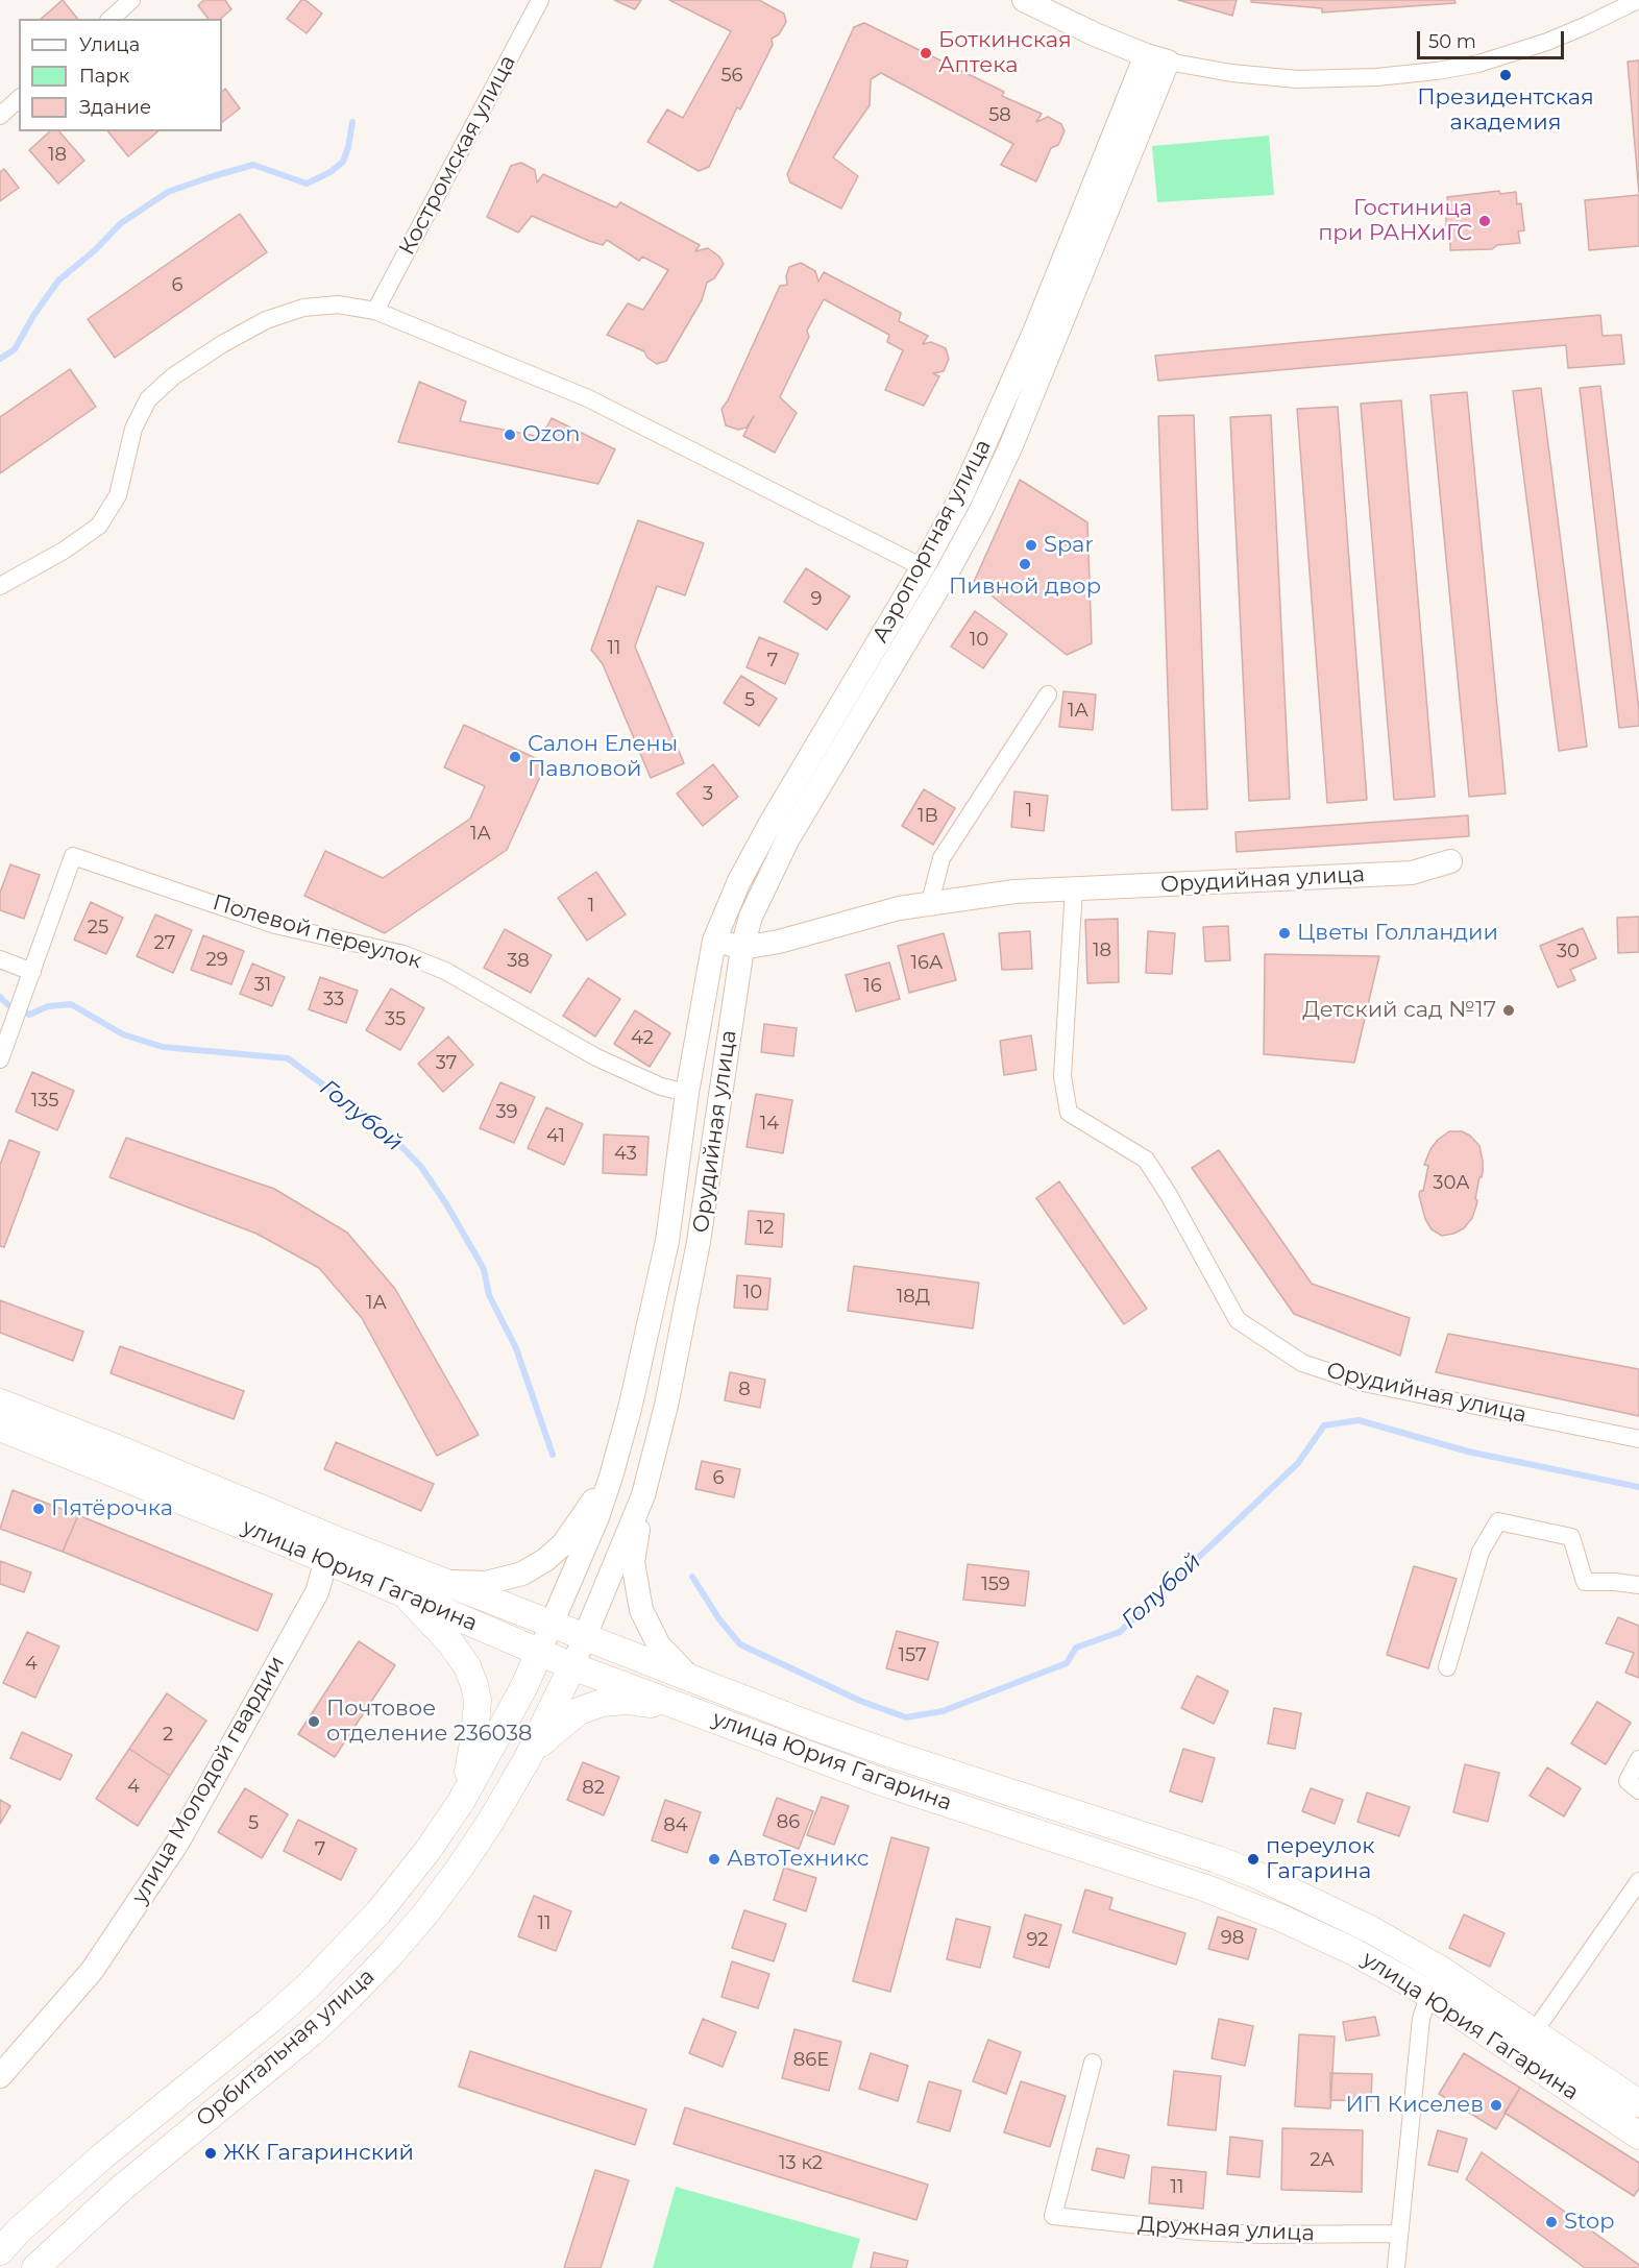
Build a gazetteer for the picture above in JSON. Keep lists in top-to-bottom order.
{
  "streets": {
    "main road": [
      "Аэропортная улица",
      "Орудийная улица",
      "улица Юрия Гагарина",
      "улица Молодой гвардии",
      "Орбитальная улица"
    ],
    "street": ["Костромская улица", "Полевой переулок", "Дружная улица"]
  },
  "crossings": [
    ["Аэропортная улица", "Орудийная улица"],
    ["Орудийная улица", "Полевой переулок"],
    ["Орудийная улица", "улица Юрия Гагарина"],
    ["Орудийная улица", "Орбитальная улица"],
    ["улица Юрия Гагарина", "улица Молодой гвардии"],
    ["улица Юрия Гагарина", "Орбитальная улица"]
  ],
  "water": ["Голубой"],
  "places": [
    "Боткинская Аптека",
    "Президентская академия",
    "Гостиница при РАНХиГС",
    "Ozon",
    "Spar",
    "Пивной двор",
    "Салон Елены Павловой",
    "Цветы Голландии",
    "Детский сад №17",
    "Пятёрочка",
    "Почтовое отделение 236038",
    "АвтоТехникс",
    "переулок Гагарина",
    "ИП Киселев",
    "ЖК Гагаринский",
    "Stop"
  ],
  "house_numbers": [
    "56",
    "58",
    "18",
    "6",
    "9",
    "10",
    "11",
    "7",
    "5",
    "1А",
    "3",
    "1",
    "1В",
    "1А",
    "1",
    "25",
    "27",
    "18",
    "30",
    "29",
    "38",
    "16А",
    "31",
    "16",
    "33",
    "35",
    "42",
    "37",
    "135",
    "39",
    "14",
    "41",
    "43",
    "30А",
    "12",
    "10",
    "18Д",
    "1А",
    "8",
    "6",
    "159",
    "157",
    "4",
    "2",
    "4",
    "82",
    "86",
    "5",
    "84",
    "7",
    "11",
    "98",
    "92",
    "86Е",
    "2А",
    "13 к2",
    "11"
  ],
  "legend": ["Улица", "Парк", "Здание"],
  "scale_bar": "50 m"
}
